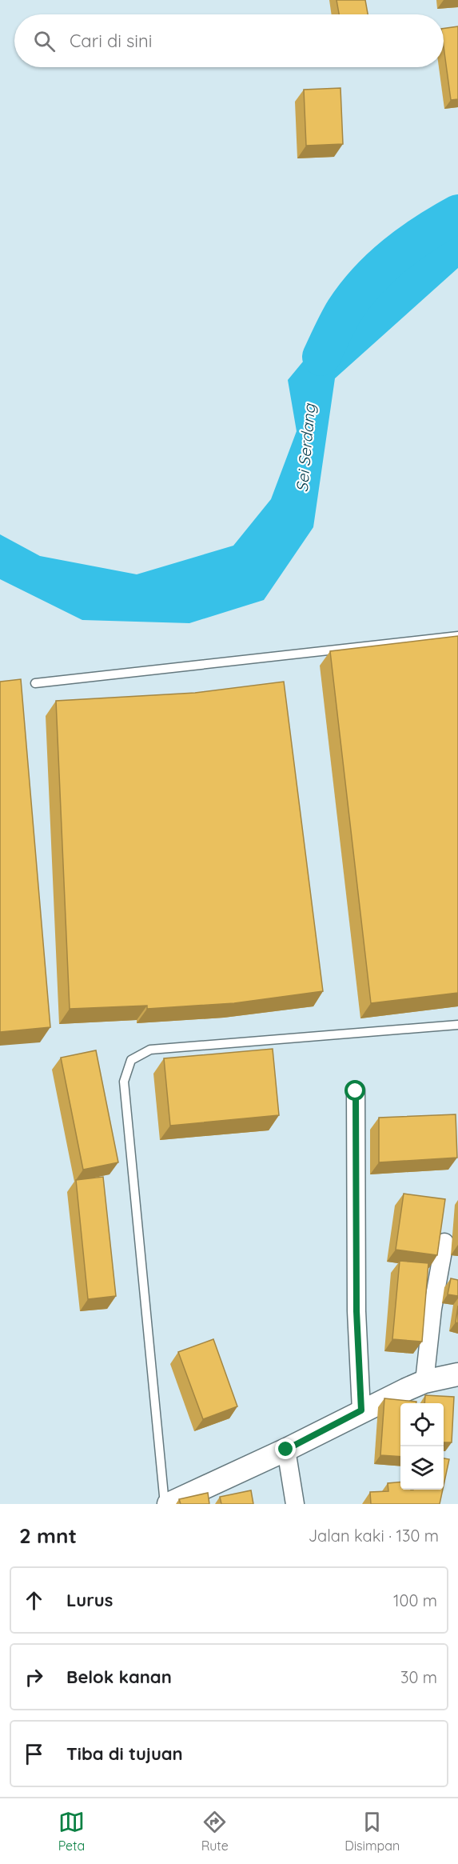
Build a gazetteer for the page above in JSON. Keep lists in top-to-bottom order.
{
  "water": ["Sei Serdang"],
  "page": {
    "search": "Cari di sini",
    "heading": ["2 mnt", "Jalan kaki · 130 m"],
    "list": [
      ["Lurus", "100 m"],
      ["Belok kanan", "30 m"],
      "Tiba di tujuan"
    ],
    "nav": ["Peta", "Rute", "Disimpan"]
  }
}
